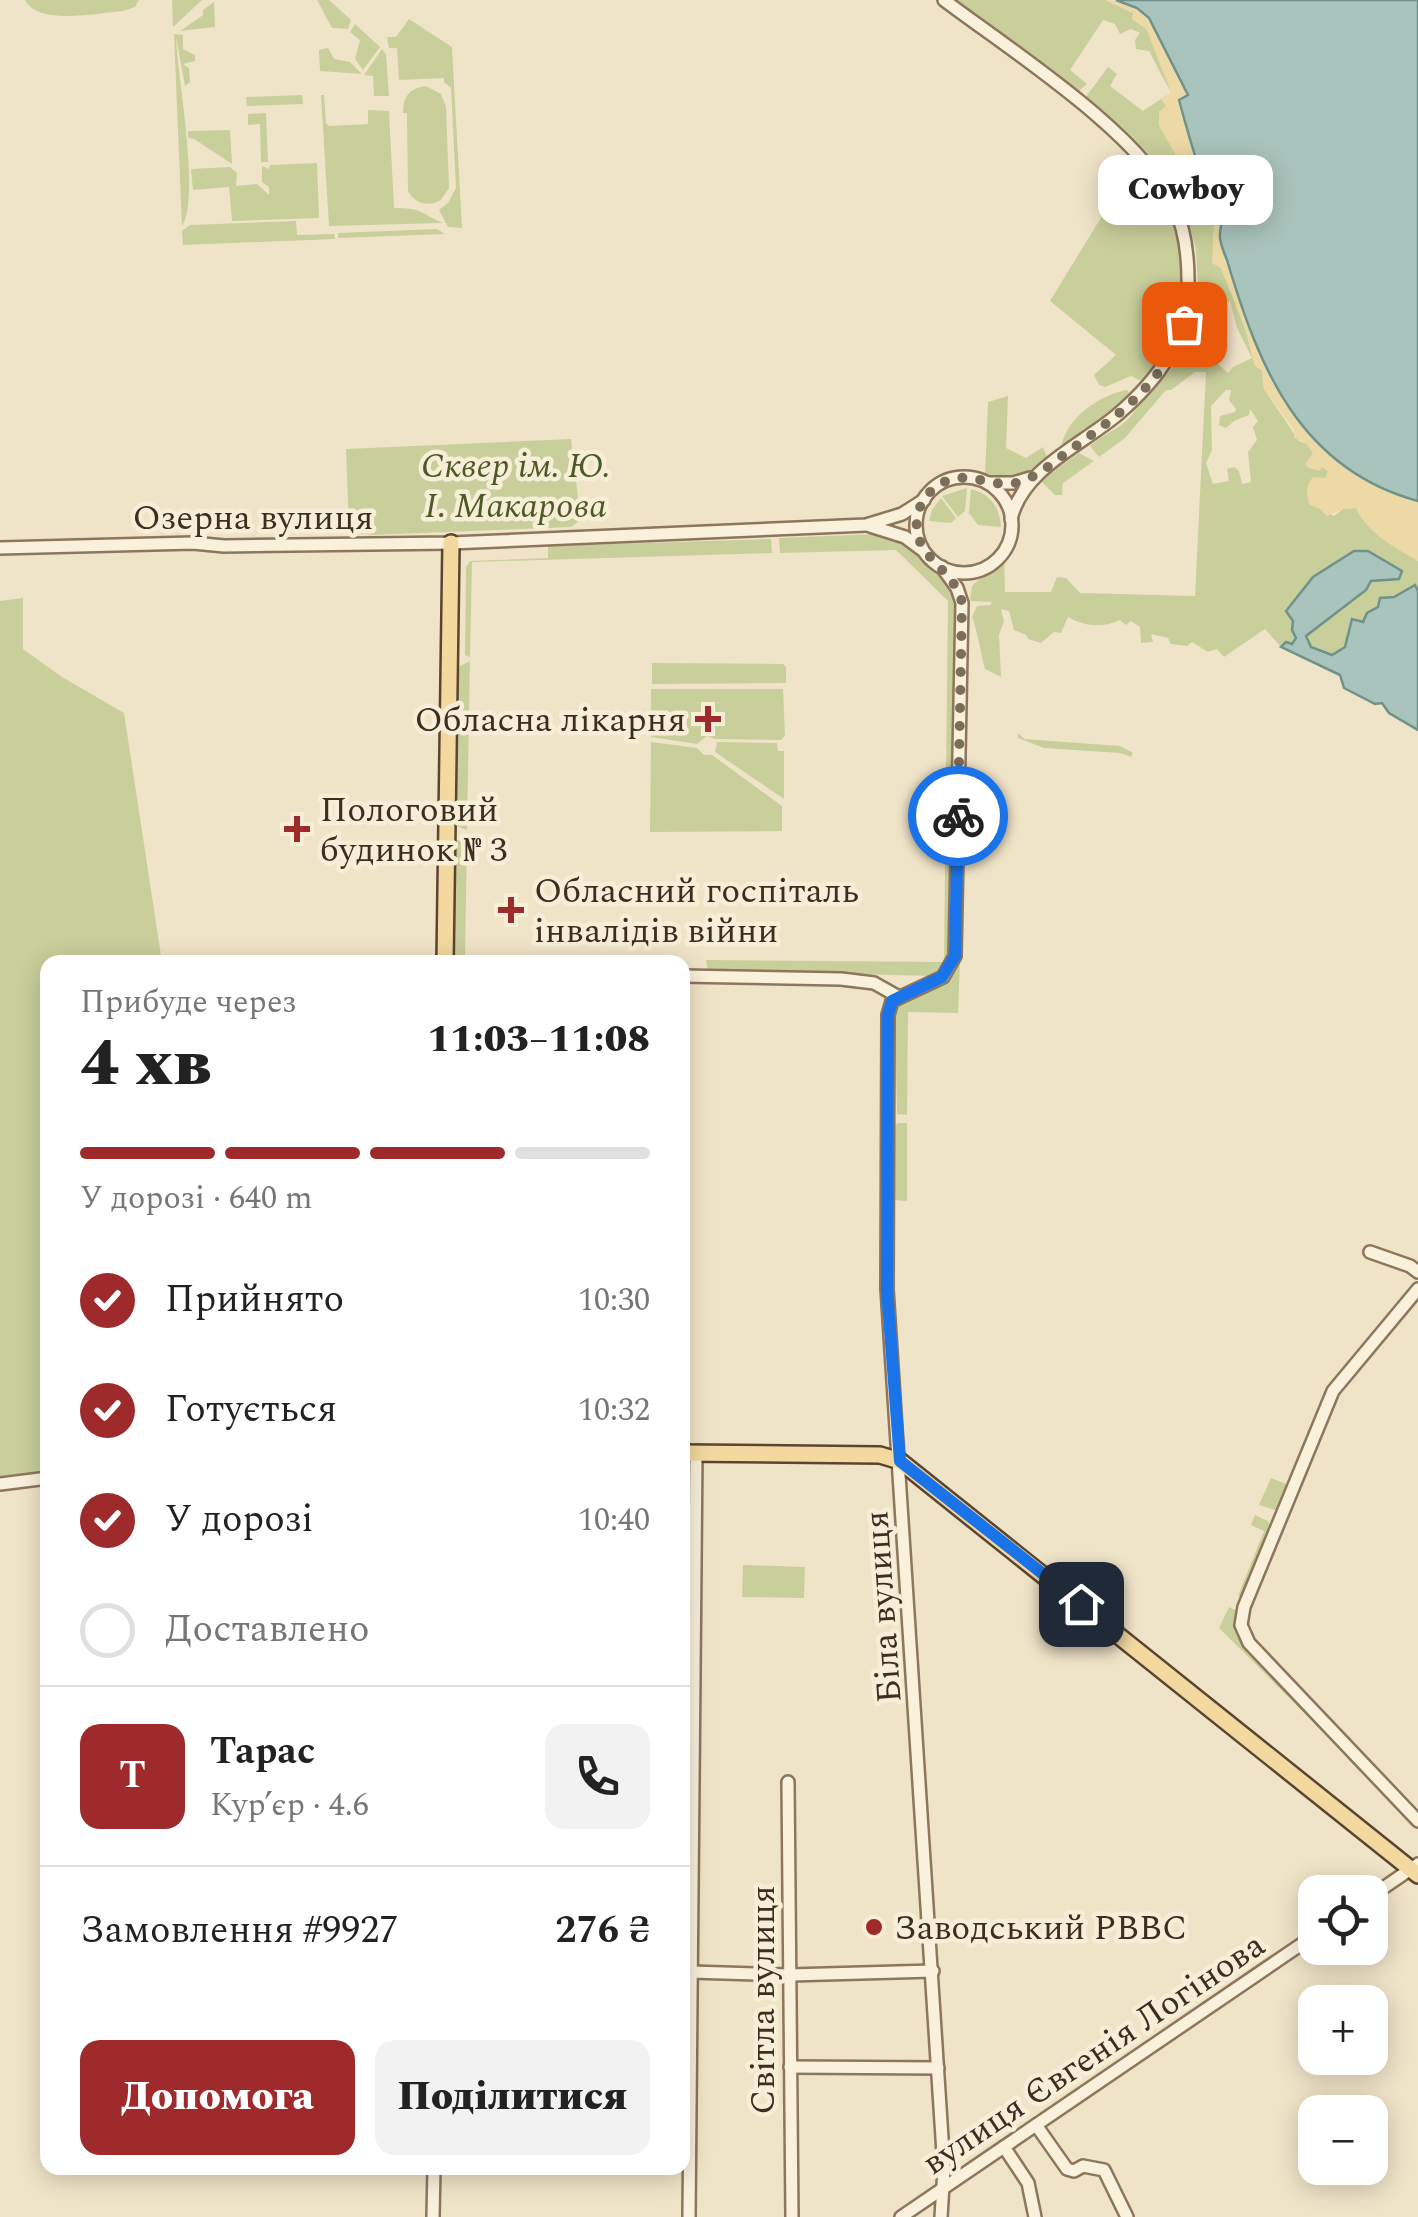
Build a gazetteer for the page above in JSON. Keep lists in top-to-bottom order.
{
  "streets": {
    "street": [
      "Озерна вулиця",
      "Біла вулиця",
      "Світла вулиця",
      "вулиця Євгенія Логінова"
    ]
  },
  "crossings": [
    ["Біла вулиця", "вулиця Євгенія Логінова"]
  ],
  "parks": ["Сквер ім. Ю. І. Макарова"],
  "places": {
    "other": ["Cowboy", "Заводський РВВС"],
    "health": ["Обласна лікарня", "Пологовий будинок № 3", "Обласний госпіталь інвалідів війни"]
  },
  "page": {
    "bubble": "Cowboy",
    "heading": ["4 хв", "Прибуде через", "11:03–11:08"],
    "panel": [
      "Тарас",
      "Кур’єр · 4.6",
      "Замовлення #9927",
      "276 ₴"
    ],
    "bar": "У дорозі · 640 m",
    "list": [
      ["Прийнято", "10:30"],
      ["Готується", "10:32"],
      ["У дорозі", "10:40"],
      "Доставлено"
    ],
    "round": "Т",
    "map_buttons": ["+", "−"],
    "buttons": ["Допомога", "Поділитися"]
  }
}
